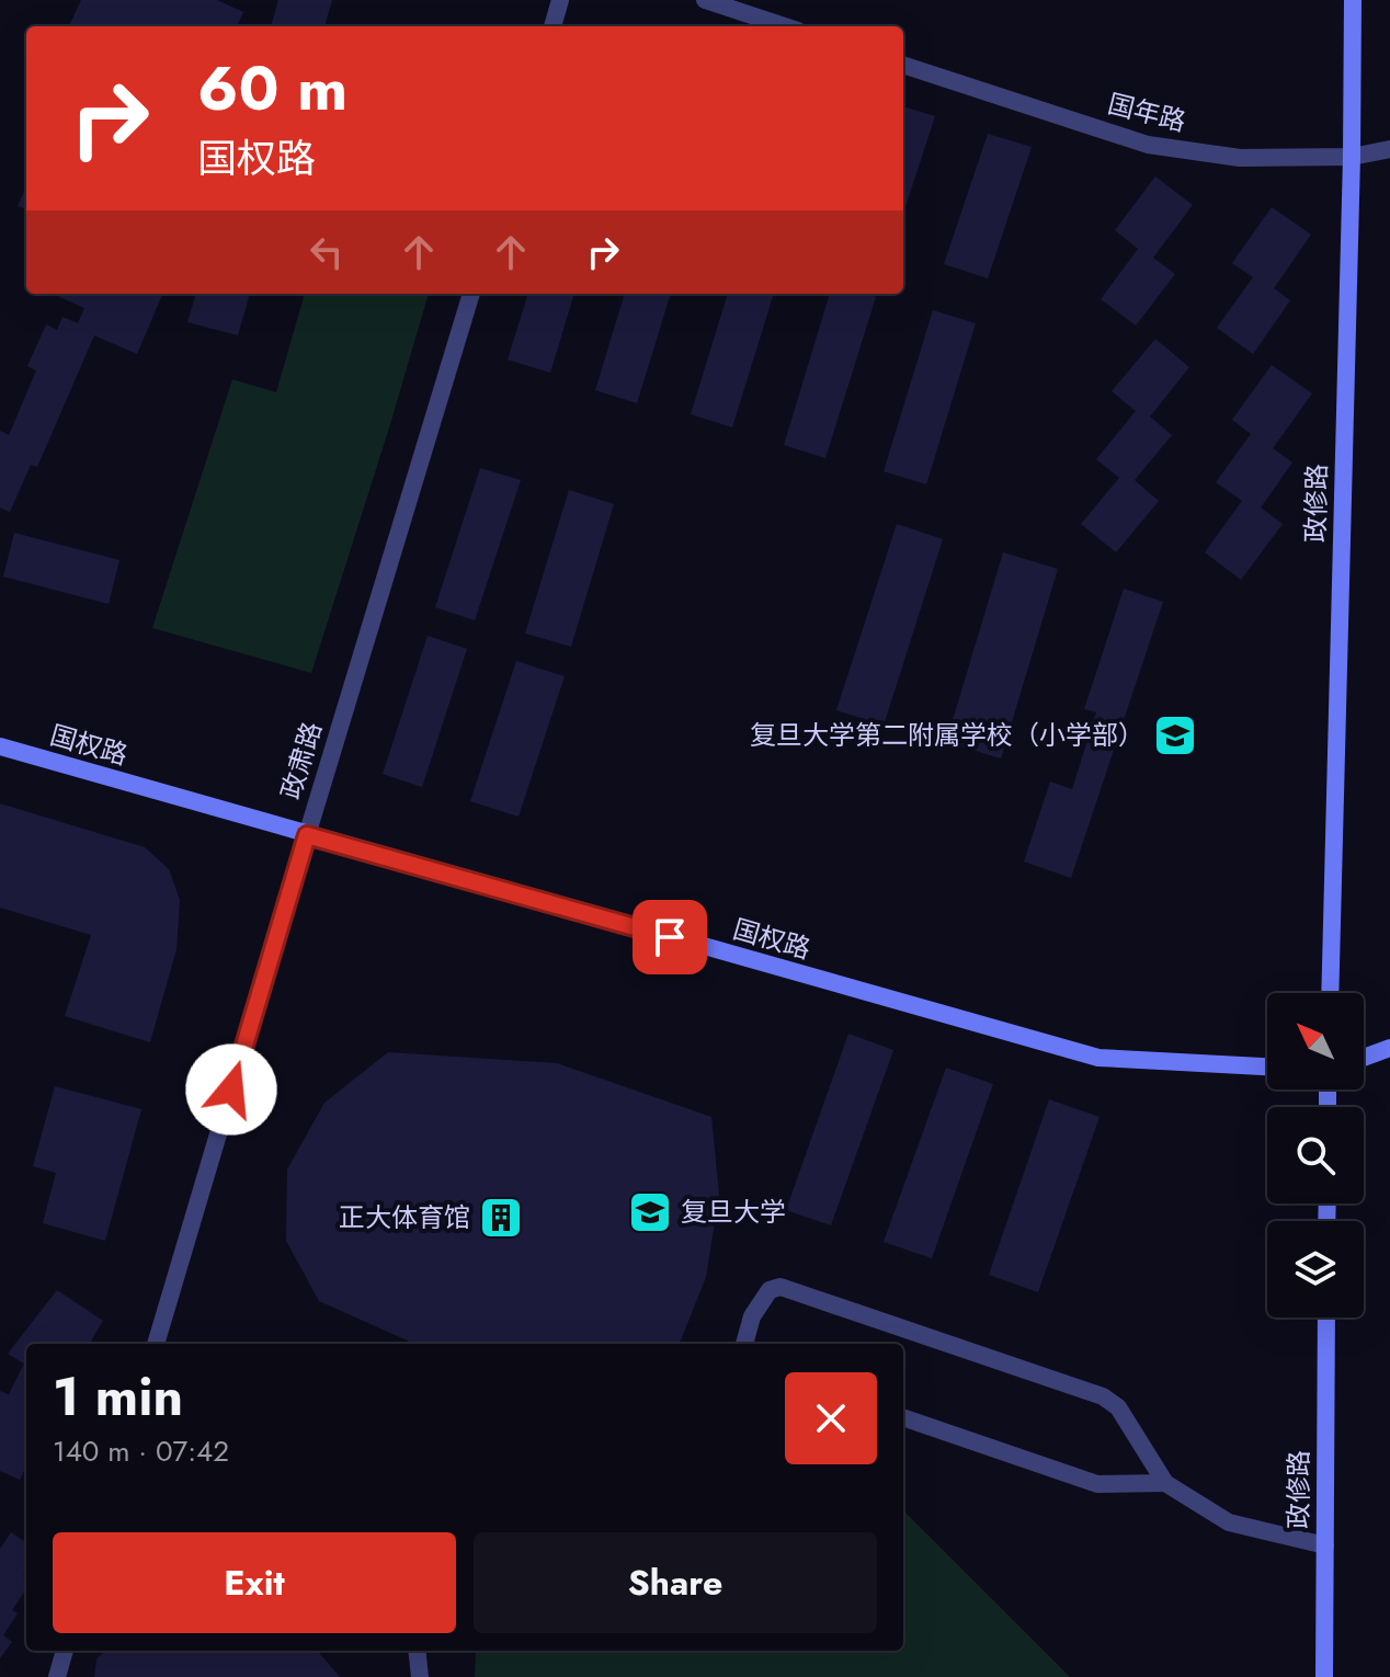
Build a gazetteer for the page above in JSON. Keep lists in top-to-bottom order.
{
  "streets": {
    "street": [
      "国年路",
      "政修路",
      "国权路",
      "政肃路"
    ]
  },
  "crossings": [
    ["国年路", "政修路"],
    ["国权路", "政肃路"]
  ],
  "places": {
    "school or university": ["复旦大学第二附属学校（小学部）", "复旦大学"],
    "building": ["正大体育馆"]
  },
  "north": "top left",
  "page": {
    "turn": ["60 m", "国权路"],
    "heading": ["1 min", "140 m · 07:42"],
    "buttons": ["Exit", "Share"]
  }
}
